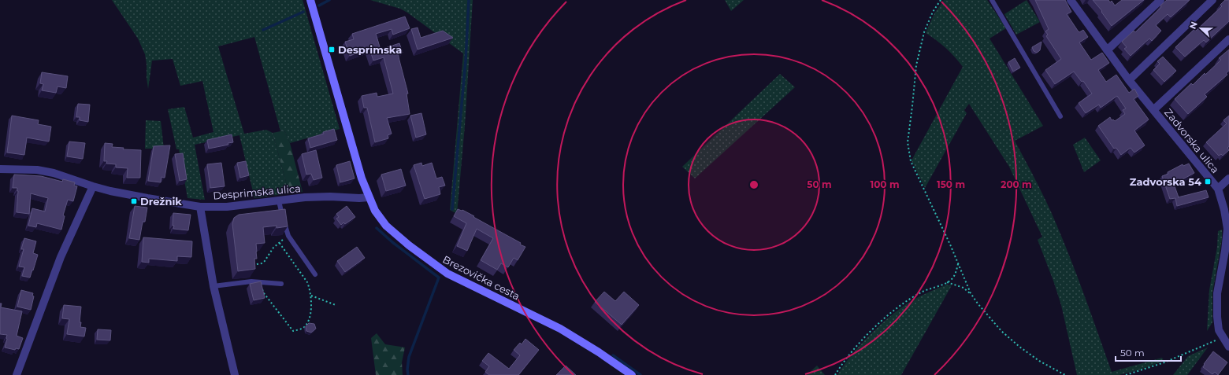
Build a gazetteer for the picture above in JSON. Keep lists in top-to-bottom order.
{
  "streets": {
    "main road": ["Brezovička cesta"],
    "street": ["Zadvorska ulica", "Desprimska ulica"]
  },
  "crossings": [
    ["Desprimska ulica", "Brezovička cesta"]
  ],
  "places": {
    "transit": ["Desprimska", "Zadvorska 54", "Drežnik"]
  },
  "scale_bar": "50 m",
  "north": "left",
  "rings": [
    "50 m",
    "100 m",
    "150 m",
    "200 m"
  ]
}
